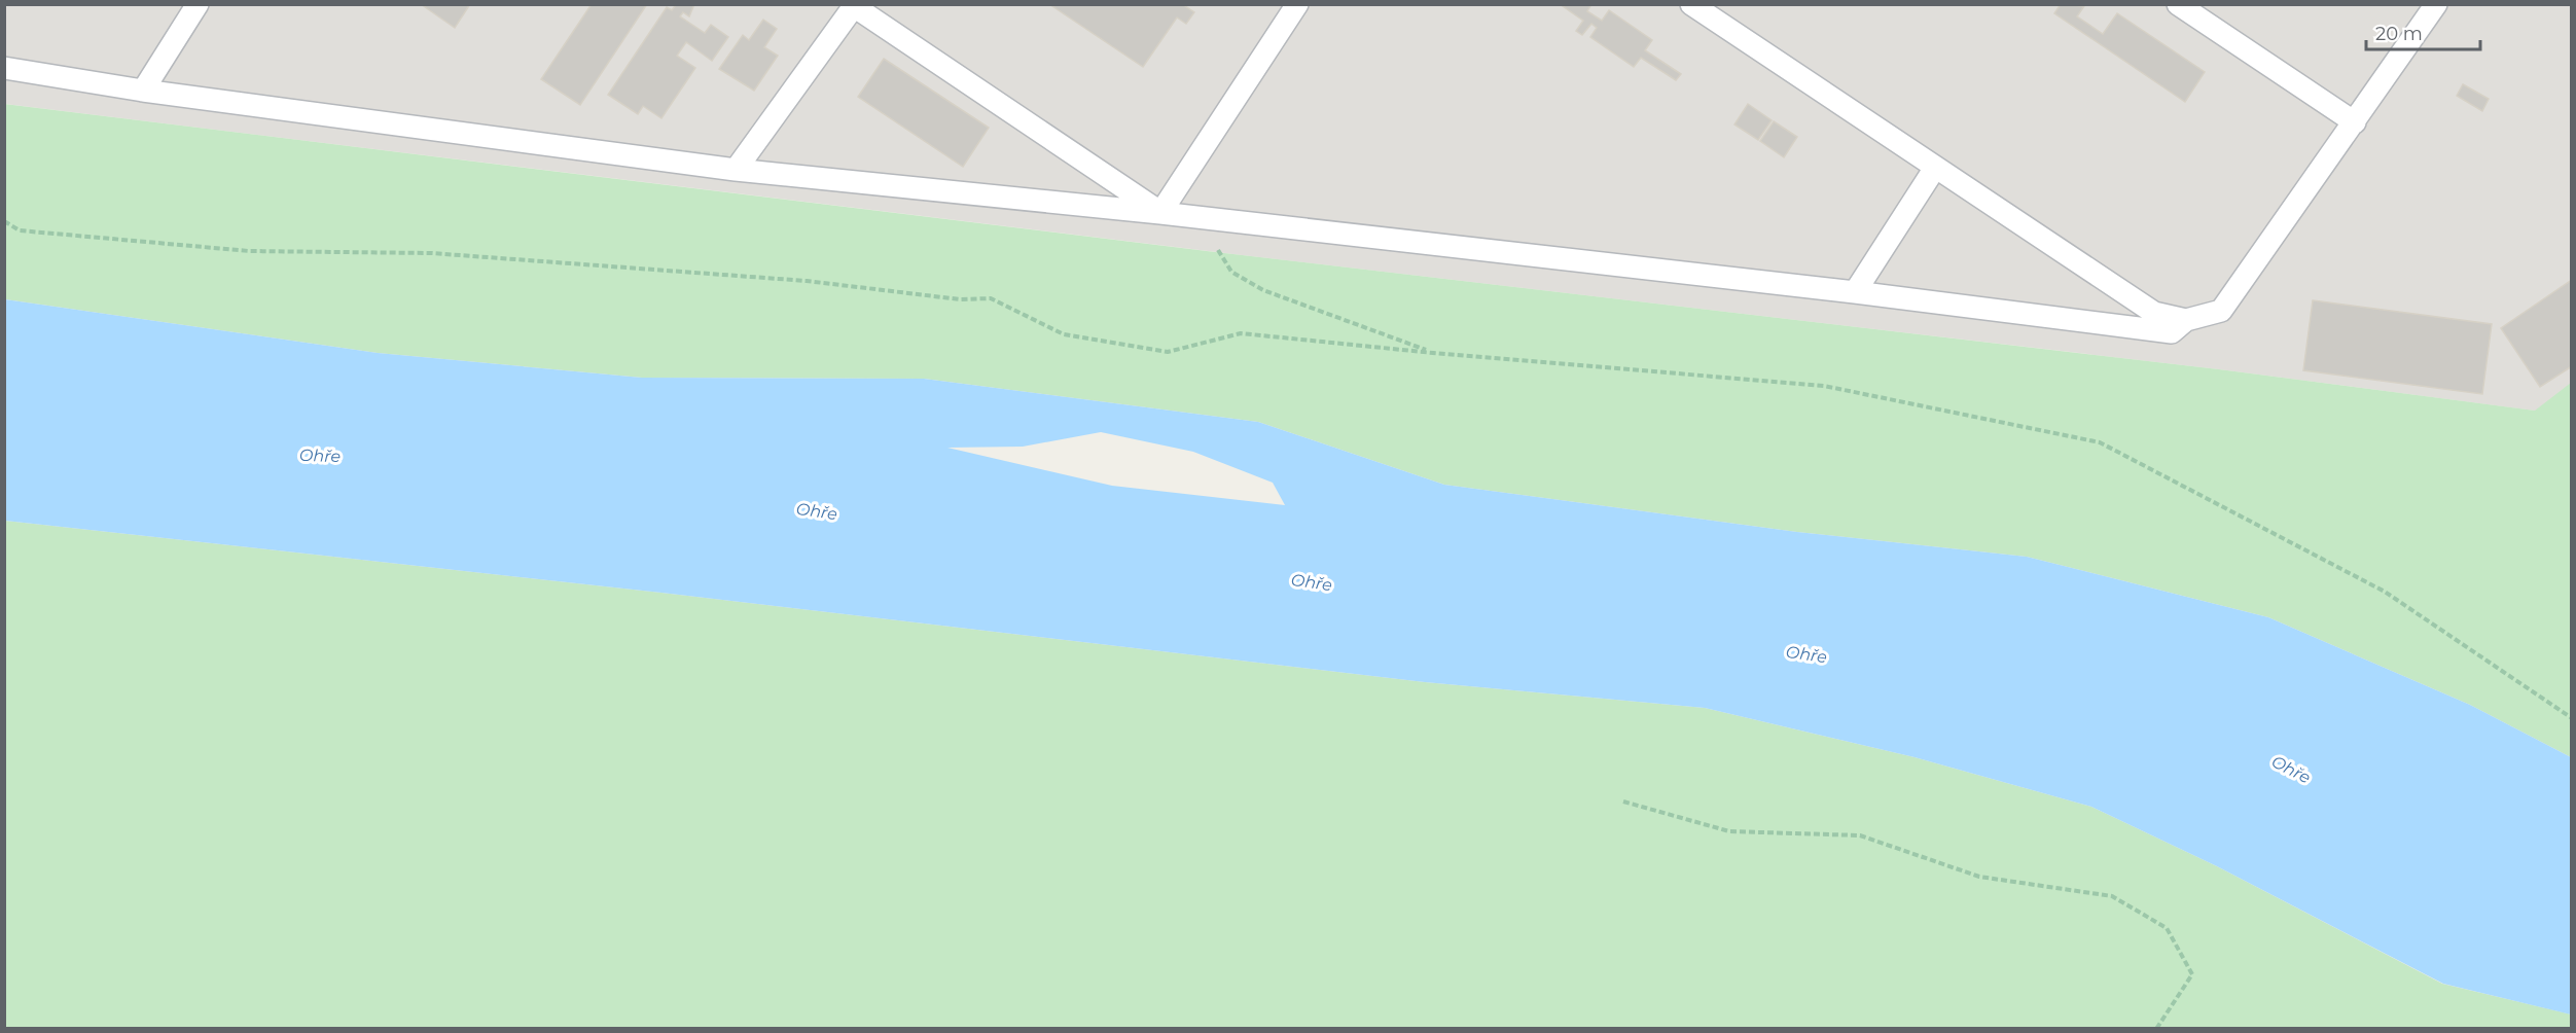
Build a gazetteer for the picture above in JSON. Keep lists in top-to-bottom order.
{
  "water": ["Ohře"],
  "scale_bar": "20 m"
}
